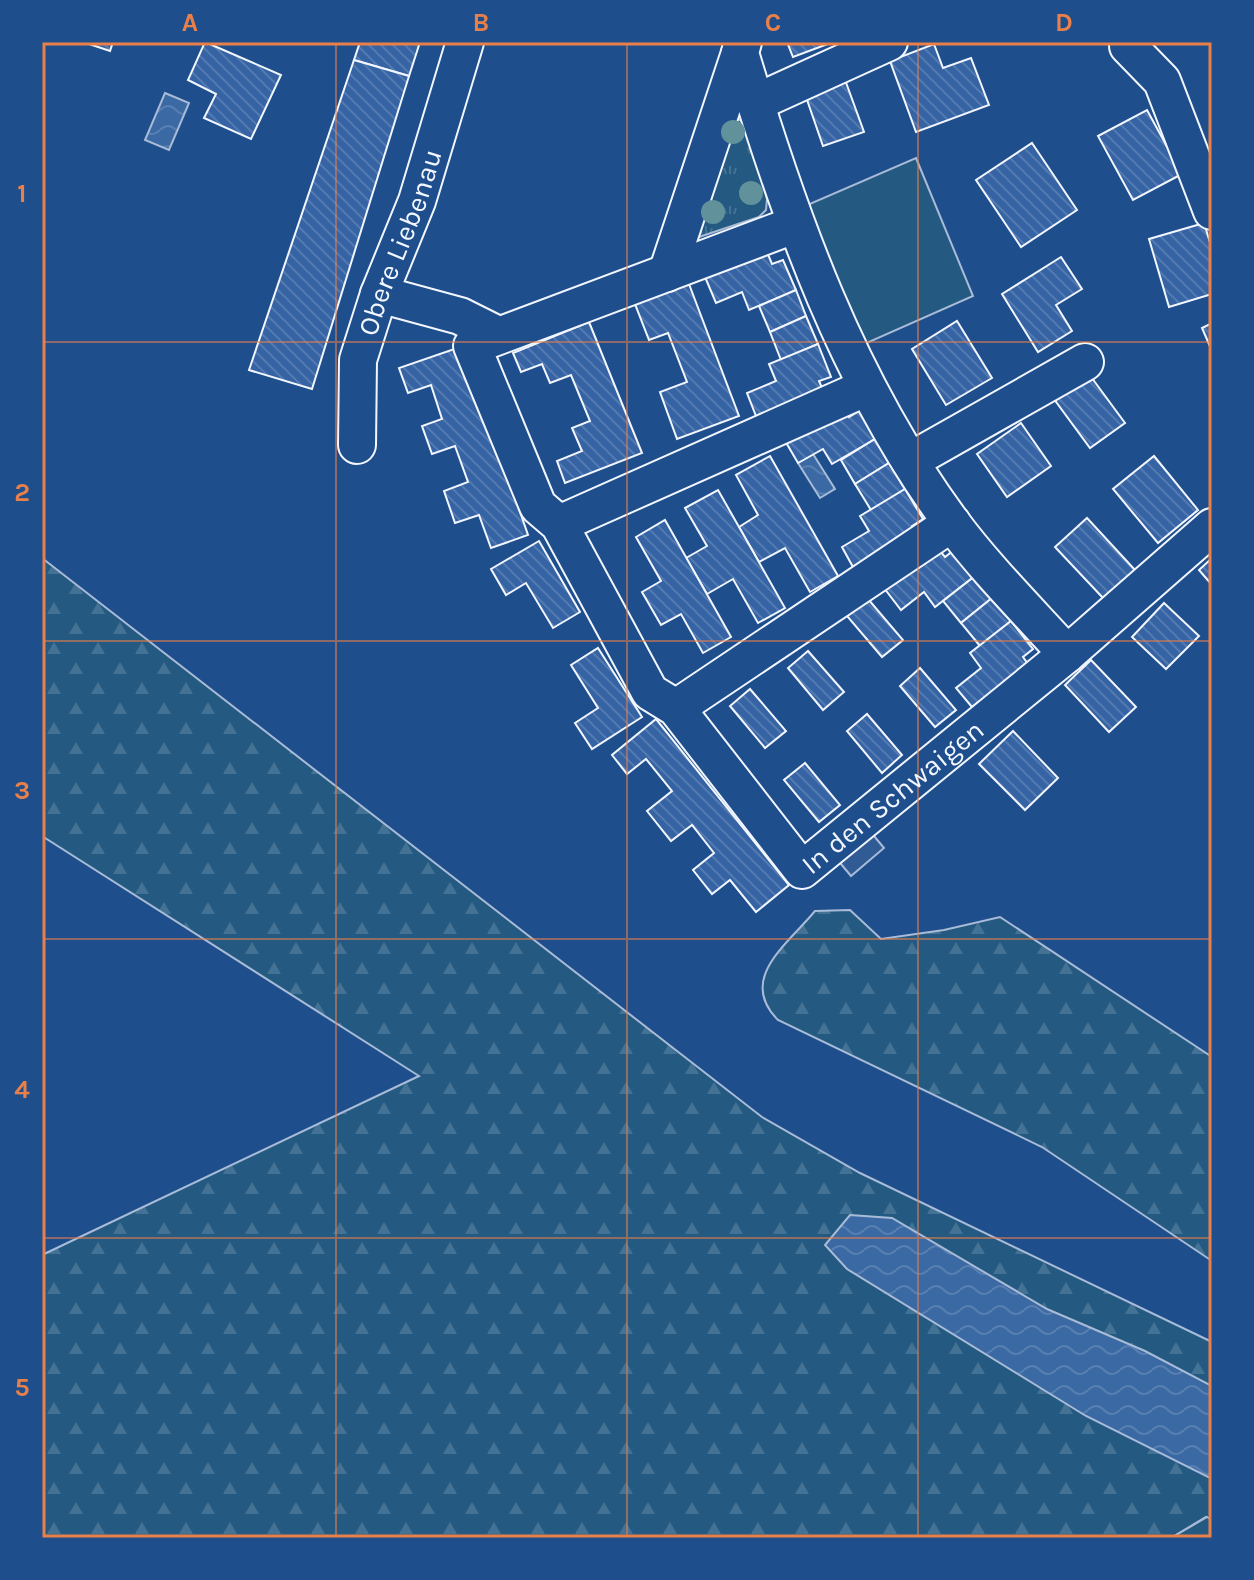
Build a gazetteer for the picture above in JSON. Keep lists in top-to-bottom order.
{
  "streets": {
    "street": ["Obere Liebenau", "In den Schwaigen"]
  },
  "grid": {
    "columns": [
      "A",
      "B",
      "C",
      "D"
    ],
    "rows": [
      "1",
      "2",
      "3",
      "4",
      "5"
    ]
  }
}
